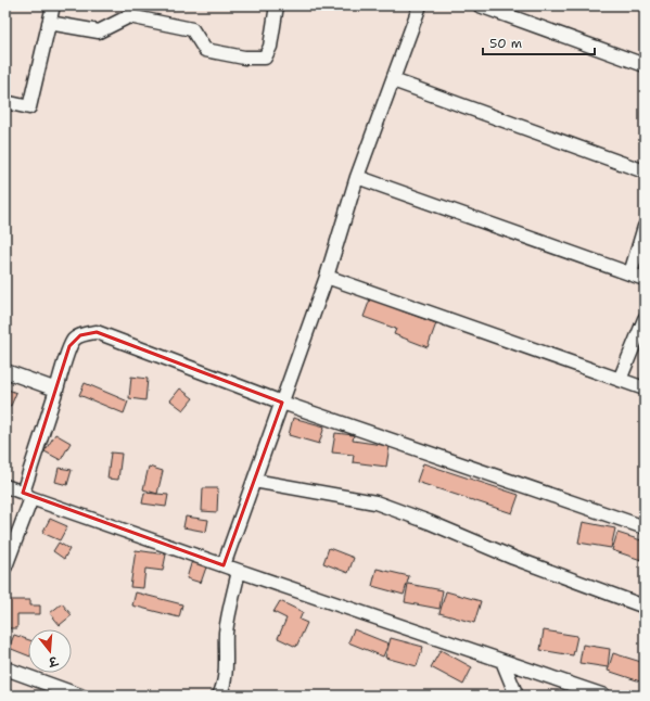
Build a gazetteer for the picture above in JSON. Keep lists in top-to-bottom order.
{
  "scale_bar": "50 m",
  "north": "bottom"
}
